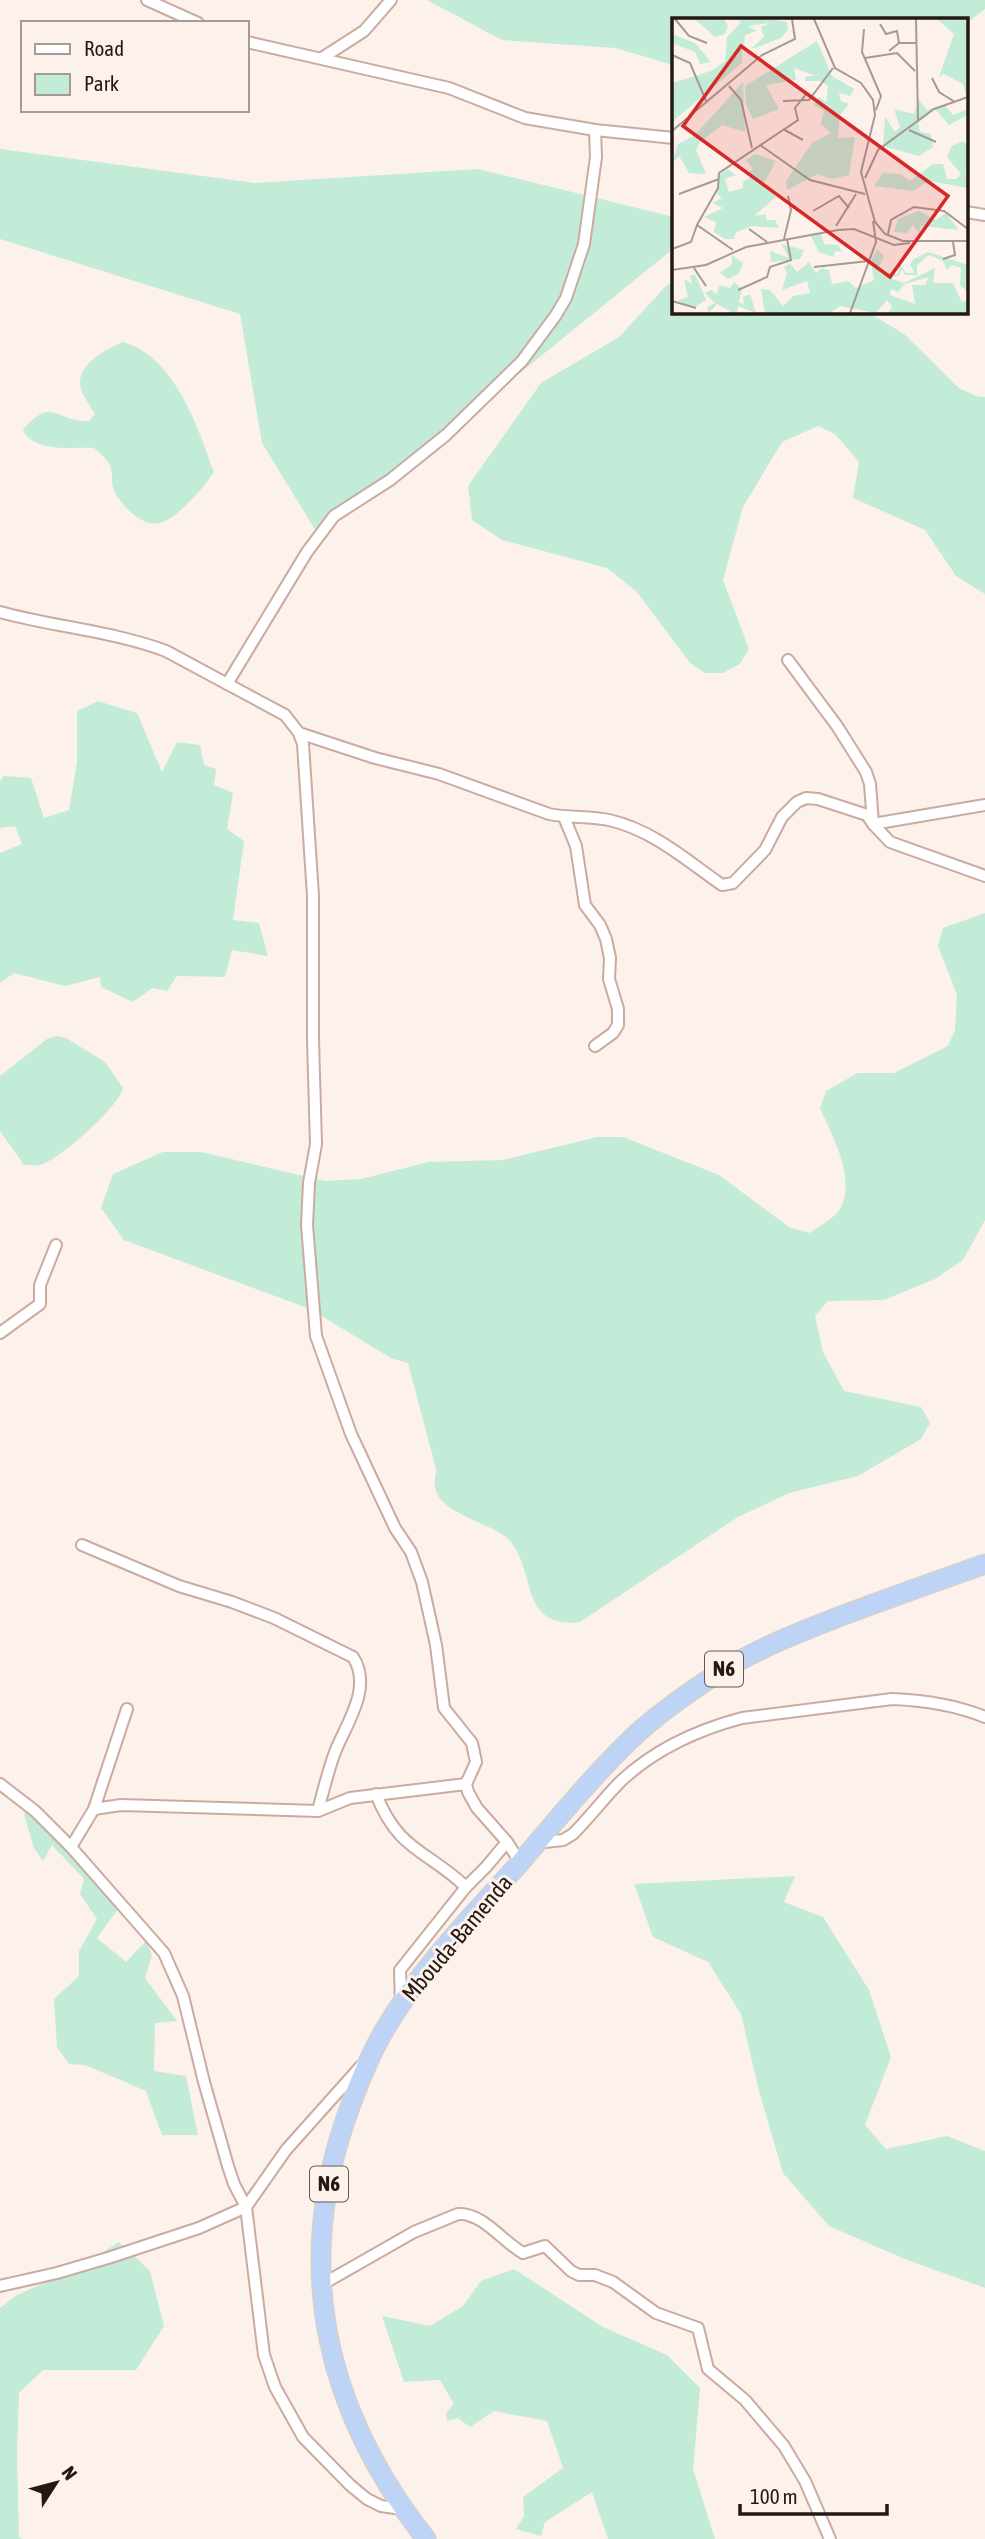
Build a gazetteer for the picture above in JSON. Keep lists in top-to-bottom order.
{
  "streets": {
    "highway": ["N6", "Mbouda-Bamenda"]
  },
  "legend": ["Road", "Park"],
  "scale_bar": "100 m",
  "north": "top right"
}
